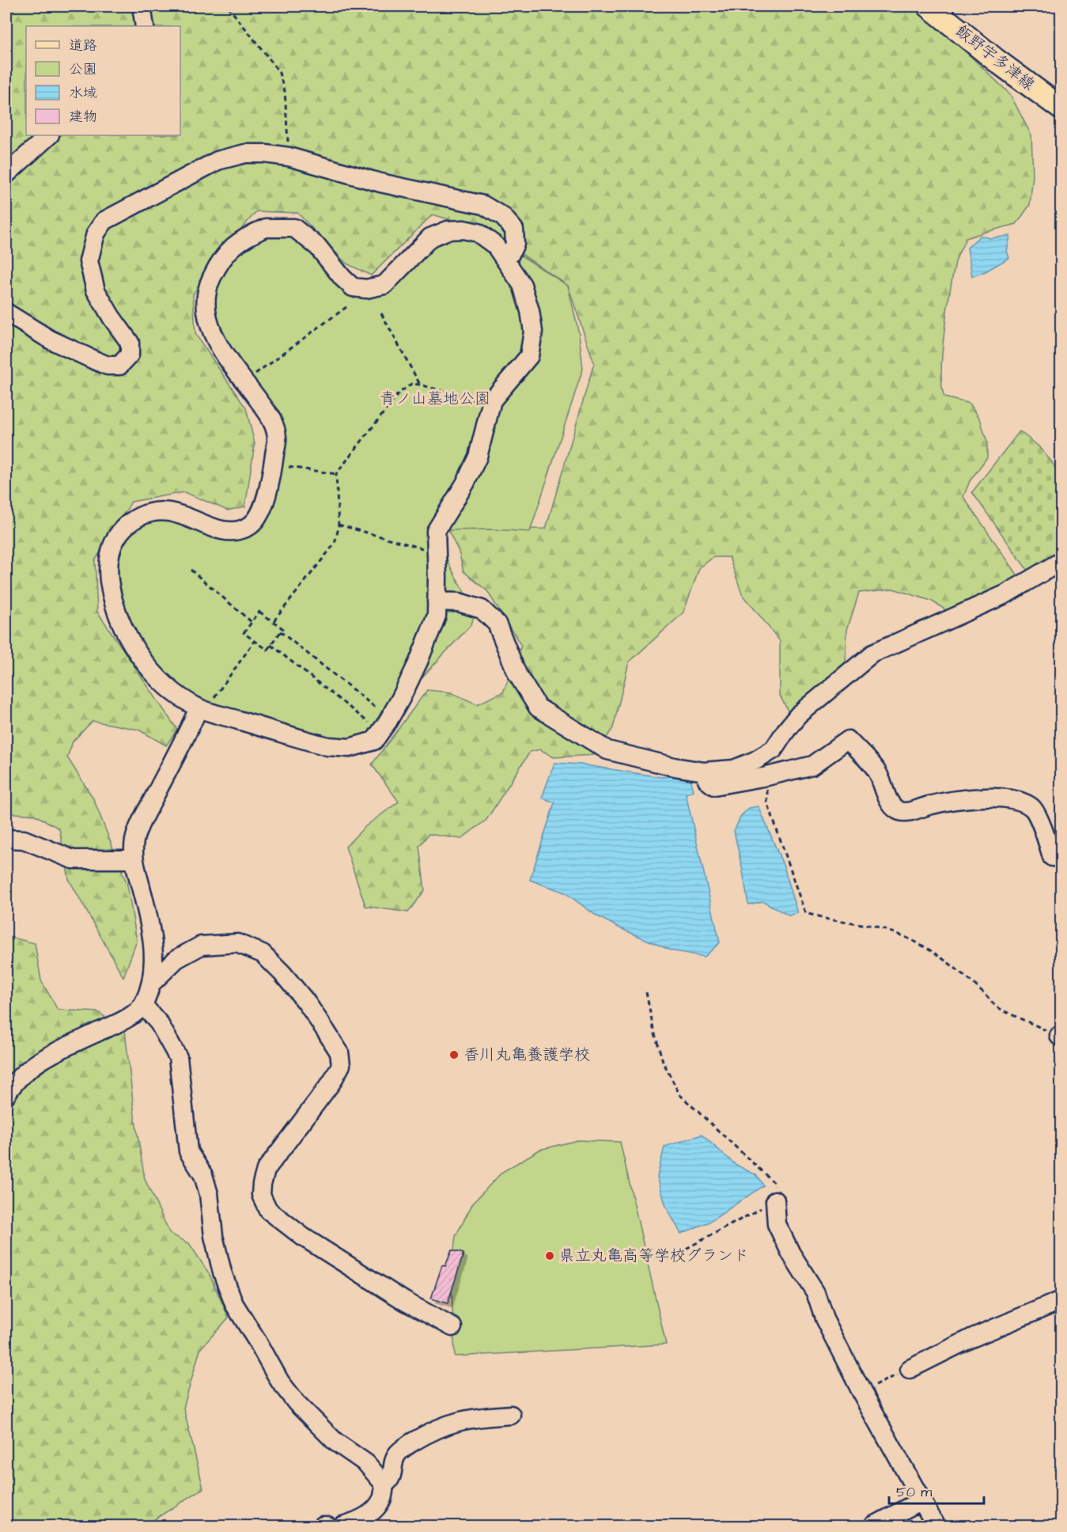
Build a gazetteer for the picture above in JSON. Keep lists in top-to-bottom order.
{
  "streets": {
    "main road": ["飯野宇多津線"]
  },
  "parks": ["青ノ山墓地公園"],
  "places": ["香川丸亀養護学校", "県立丸亀高等学校グランド"],
  "legend": [
    "道路",
    "公園",
    "水域",
    "建物"
  ],
  "scale_bar": "50 m"
}
